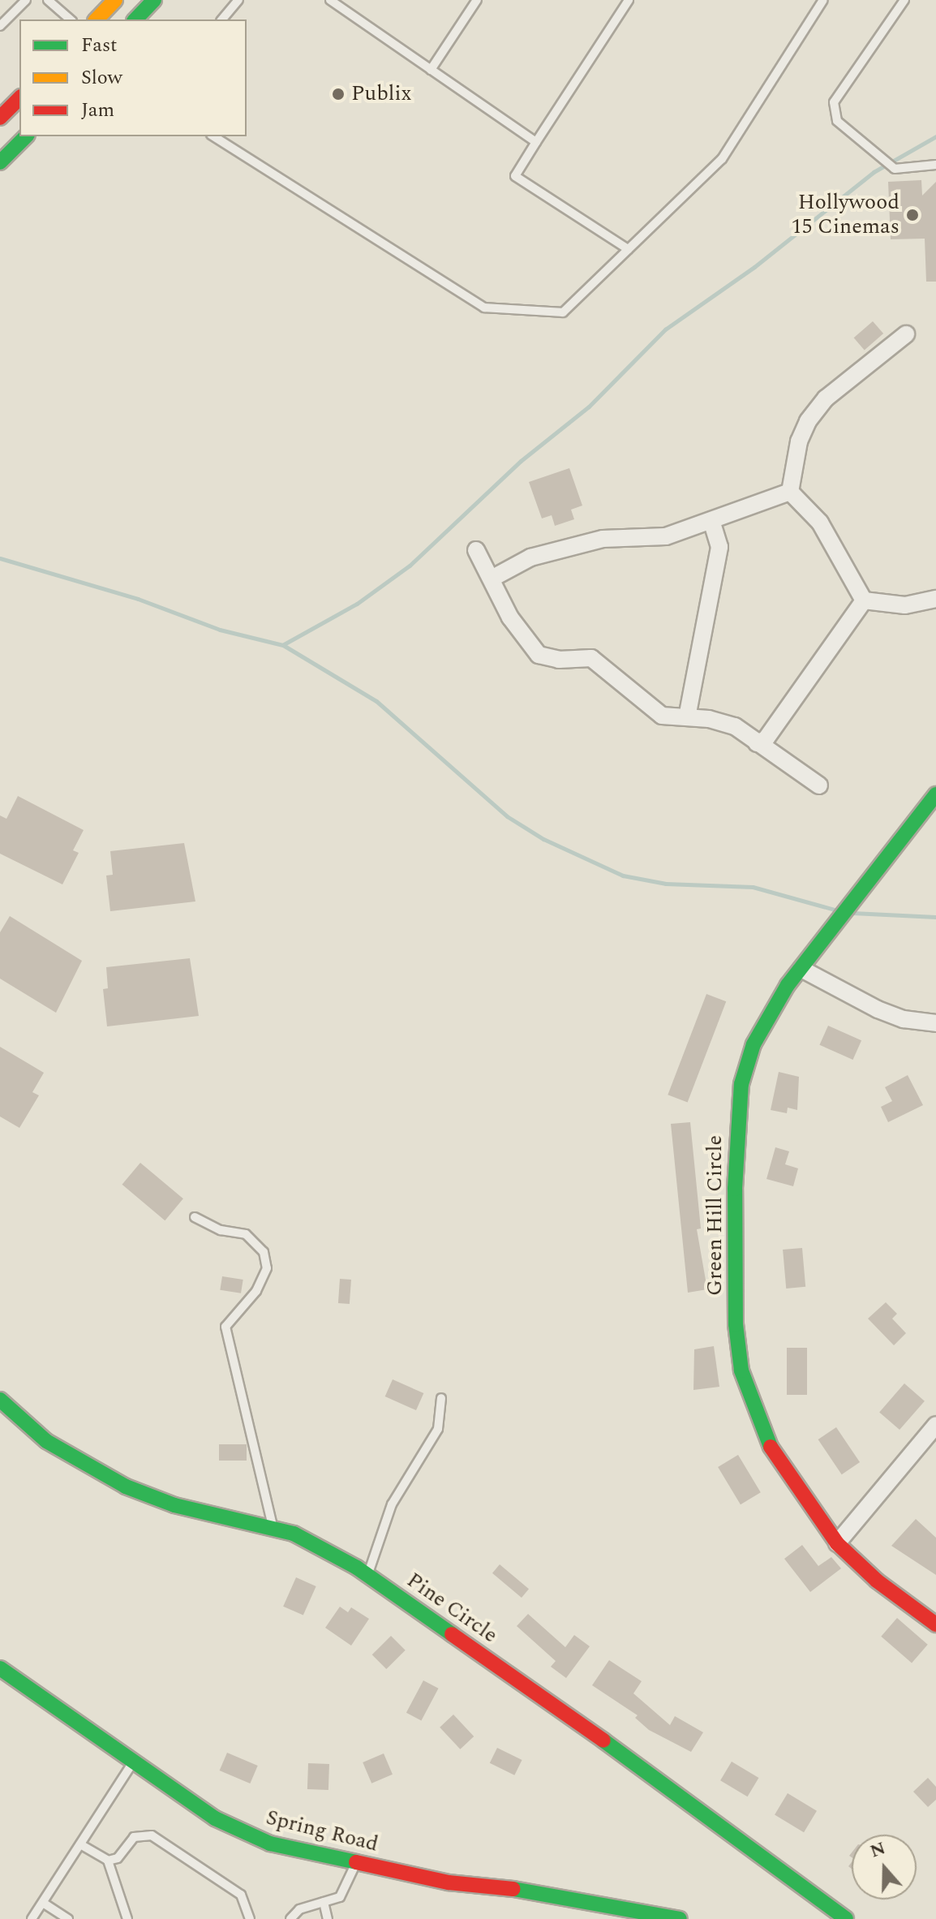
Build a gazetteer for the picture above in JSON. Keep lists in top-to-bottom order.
{
  "streets": {
    "street": ["Green Hill Circle", "Pine Circle", "Spring Road"]
  },
  "places": ["Publix", "Hollywood 15 Cinemas"],
  "legend": ["Fast", "Slow", "Jam"],
  "north": "top"
}
